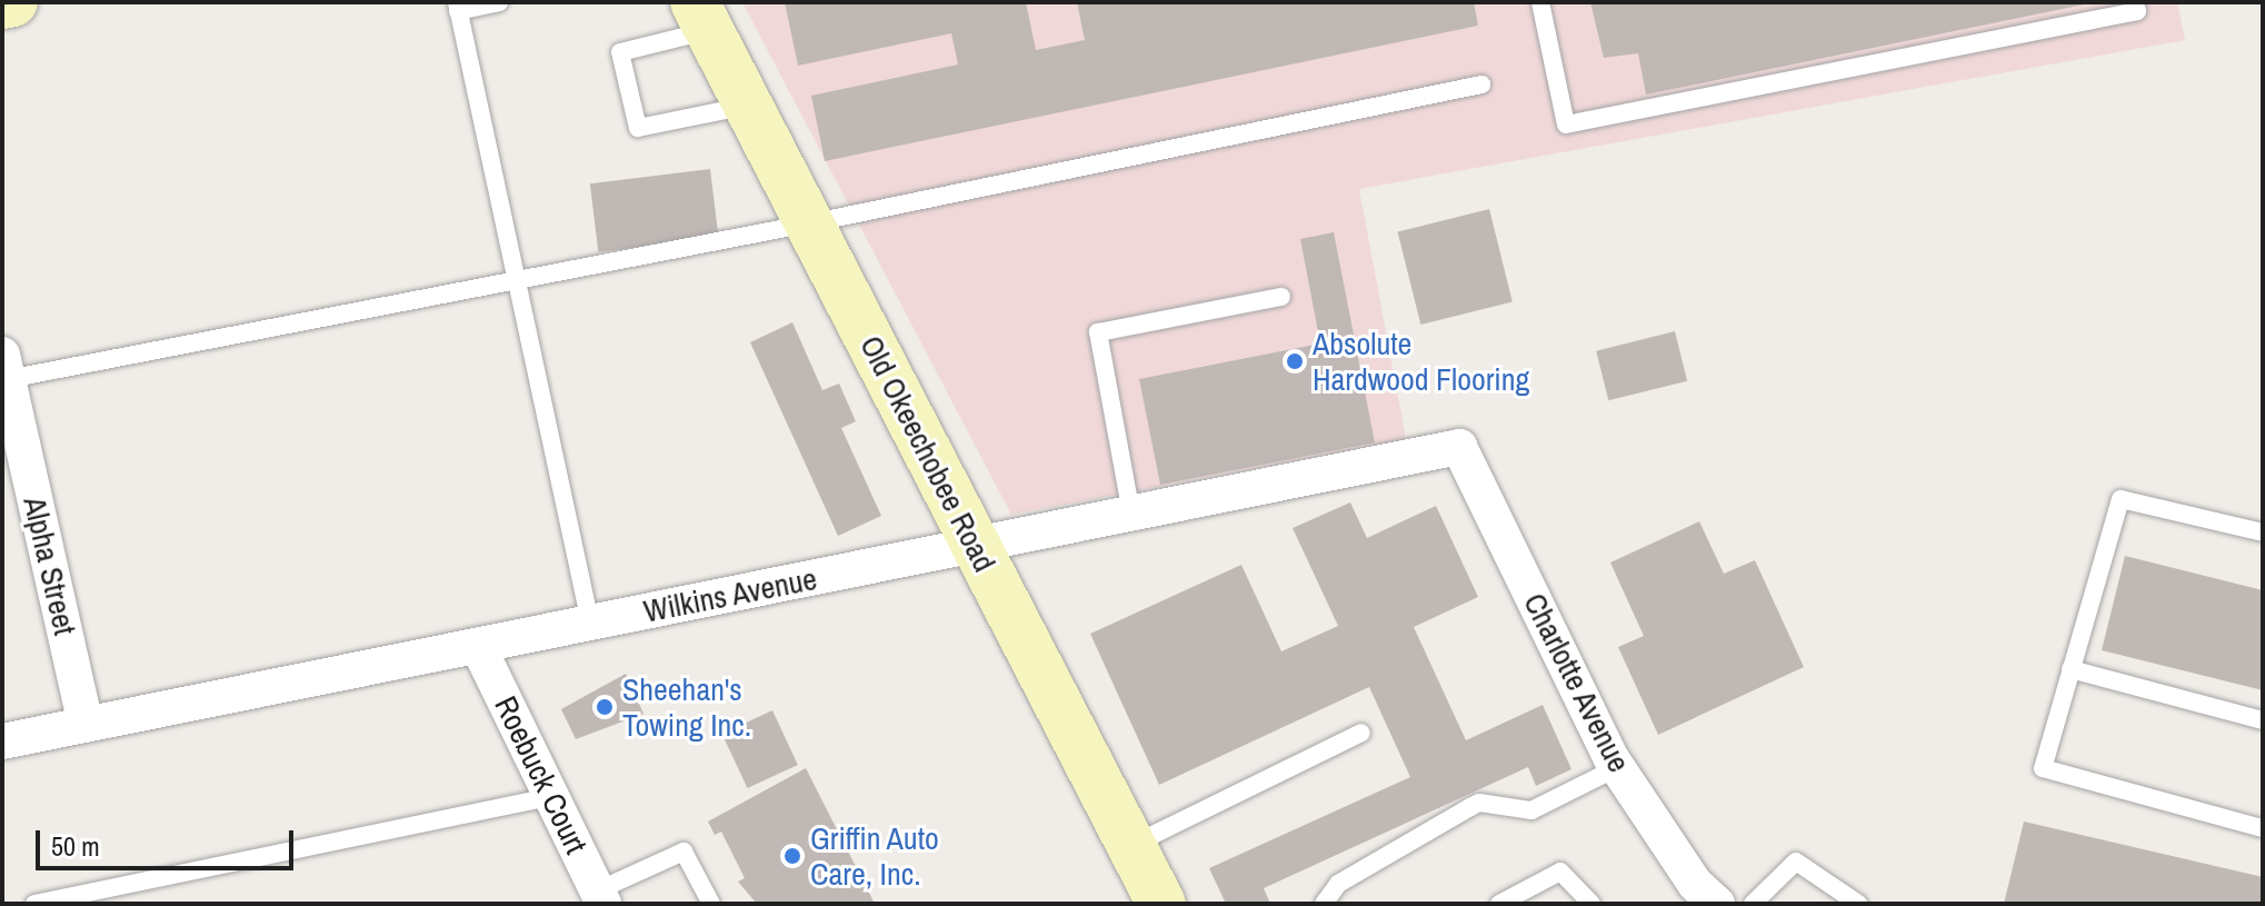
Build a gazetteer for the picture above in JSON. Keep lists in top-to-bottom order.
{
  "streets": {
    "street": [
      "Old Okeechobee Road",
      "Alpha Street",
      "Wilkins Avenue",
      "Charlotte Avenue",
      "Roebuck Court"
    ]
  },
  "crossings": [
    ["Old Okeechobee Road", "Wilkins Avenue"],
    ["Alpha Street", "Wilkins Avenue"],
    ["Wilkins Avenue", "Charlotte Avenue"],
    ["Wilkins Avenue", "Roebuck Court"]
  ],
  "places": ["Absolute Hardwood Flooring", "Sheehan's Towing Inc.", "Griffin Auto Care, Inc."],
  "scale_bar": "50 m"
}
